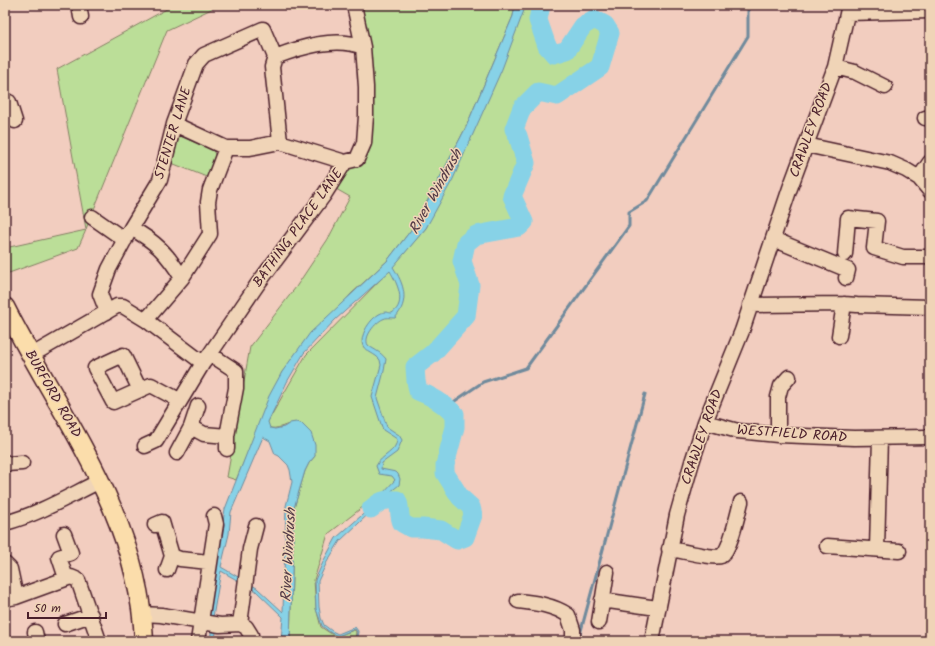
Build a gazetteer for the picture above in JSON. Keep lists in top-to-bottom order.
{
  "streets": {
    "main road": ["BURFORD ROAD"],
    "street": [
      "CRAWLEY ROAD",
      "STENTER LANE",
      "BATHING PLACE LANE",
      "WESTFIELD ROAD"
    ]
  },
  "crossings": [
    ["CRAWLEY ROAD", "WESTFIELD ROAD"],
    ["STENTER LANE", "BATHING PLACE LANE"]
  ],
  "water": ["River Windrush"],
  "scale_bar": "50 m"
}
